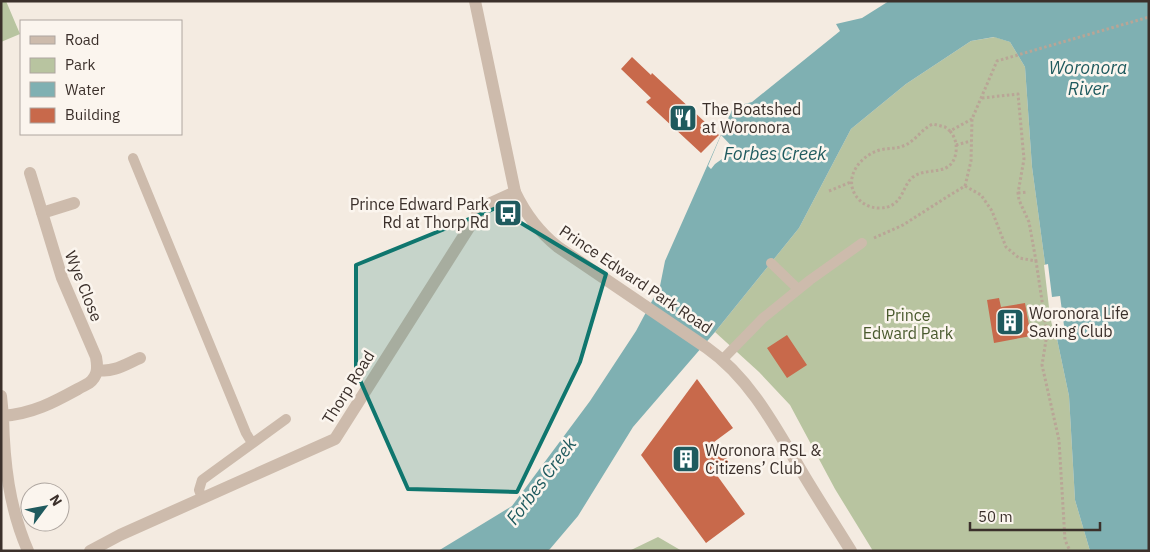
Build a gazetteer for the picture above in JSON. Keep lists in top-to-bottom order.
{
  "streets": {
    "street": ["Prince Edward Park Road", "Wye Close", "Thorp Road"]
  },
  "crossings": [
    ["Prince Edward Park Road", "Thorp Road"]
  ],
  "water": ["Woronora River", "Forbes Creek"],
  "parks": ["Prince Edward Park"],
  "places": {
    "restaurant": ["The Boatshed at Woronora"],
    "bus stop": ["Prince Edward Park Rd at Thorp Rd"],
    "building": ["Woronora Life Saving Club", "Woronora RSL & Citizens’ Club"]
  },
  "legend": [
    "Road",
    "Park",
    "Water",
    "Building"
  ],
  "scale_bar": "50 m",
  "north": "top right"
}
